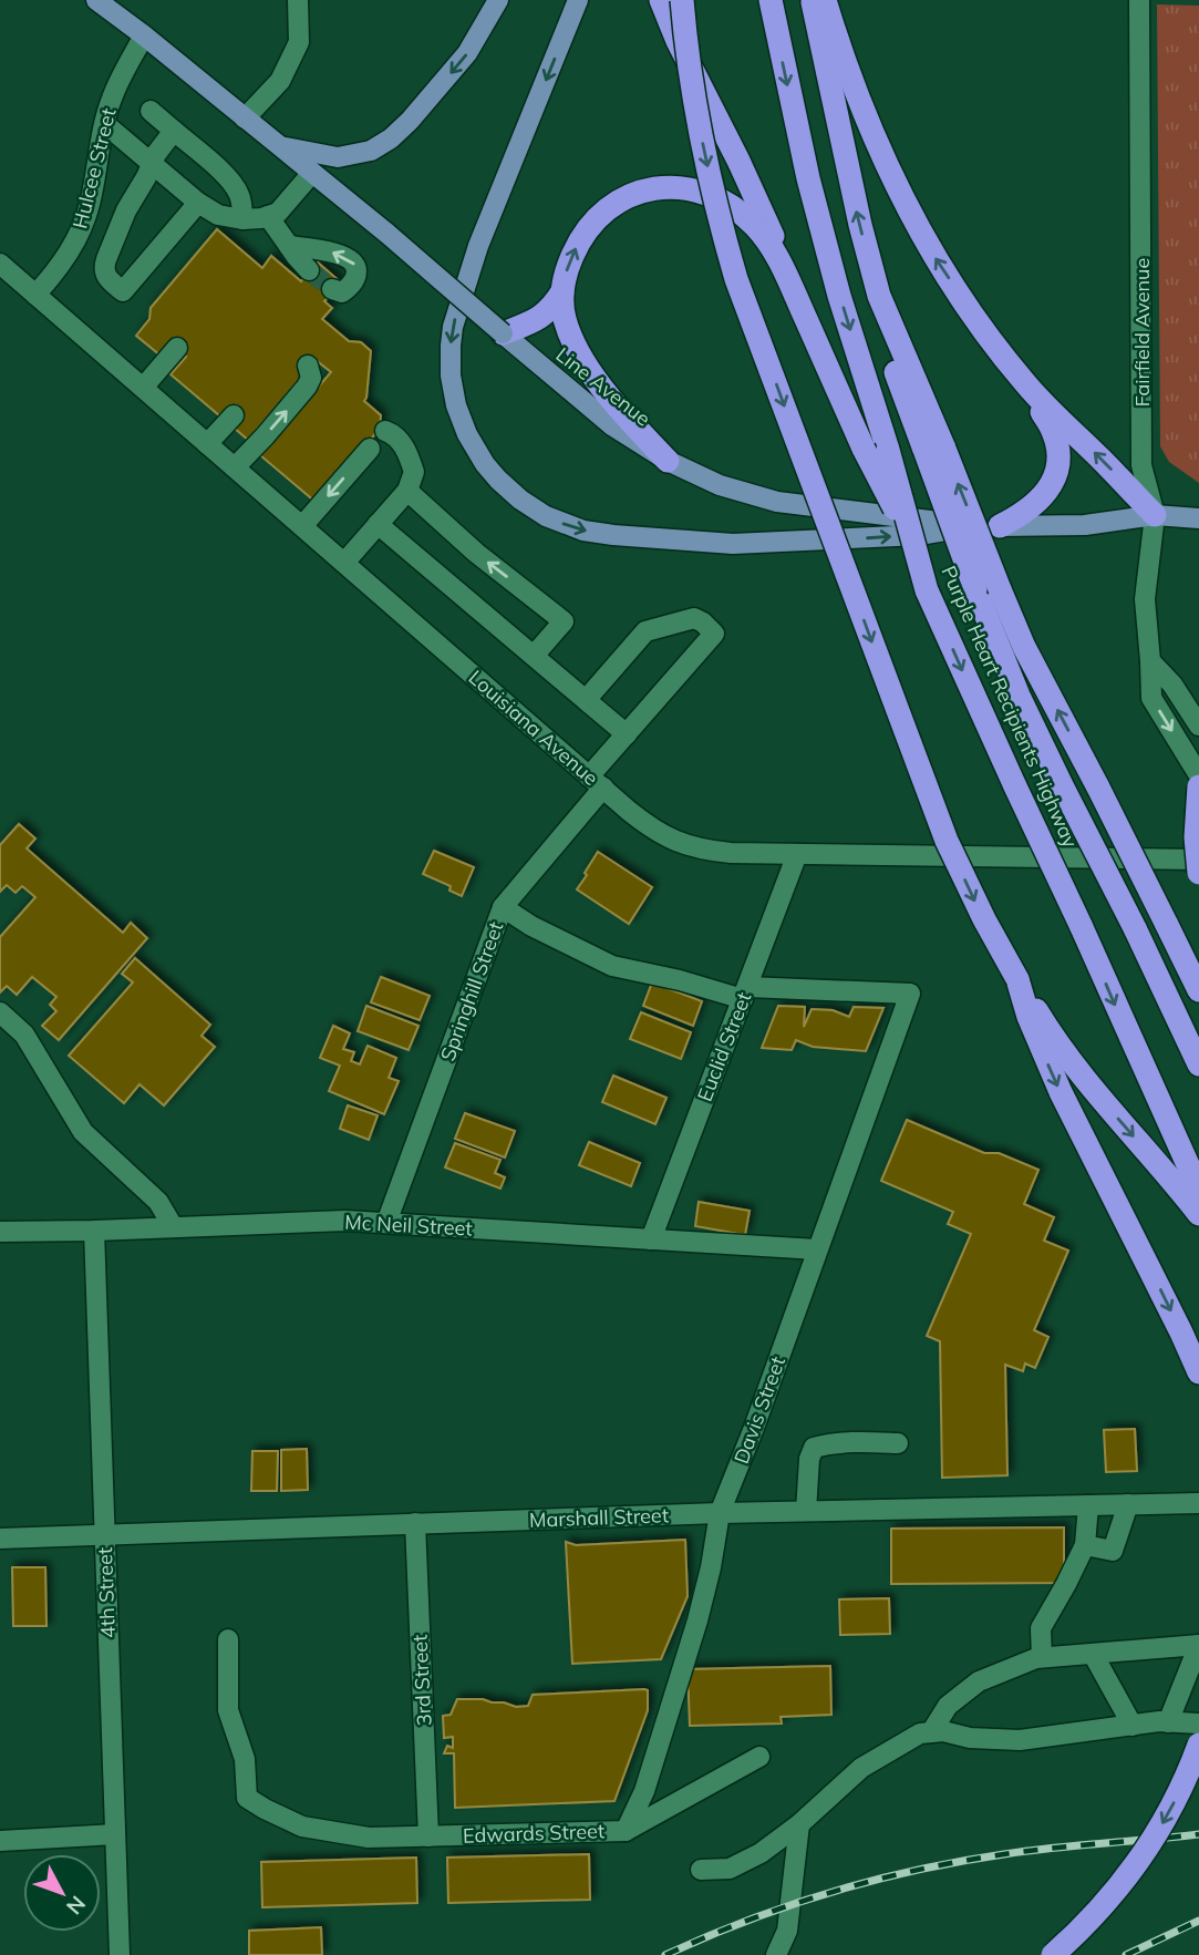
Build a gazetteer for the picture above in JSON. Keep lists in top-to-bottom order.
{
  "streets": {
    "highway": ["Purple Heart Recipients Highway"],
    "main road": ["Line Avenue"],
    "street": [
      "Hulcee Street",
      "Fairfield Avenue",
      "Louisiana Avenue",
      "Springhill Street",
      "Euclid Street",
      "Mc Neil Street",
      "Davis Street",
      "Marshall Street",
      "4th Street",
      "3rd Street",
      "Edwards Street"
    ]
  },
  "crossings": [
    ["Hulcee Street", "Line Avenue"],
    ["Hulcee Street", "Louisiana Avenue"],
    ["Fairfield Avenue", "Line Avenue"],
    ["Louisiana Avenue", "Springhill Street"],
    ["Louisiana Avenue", "Euclid Street"],
    ["Springhill Street", "Mc Neil Street"],
    ["Euclid Street", "Mc Neil Street"],
    ["Euclid Street", "Davis Street"],
    ["Mc Neil Street", "Davis Street"],
    ["Mc Neil Street", "4th Street"],
    ["Davis Street", "Marshall Street"],
    ["Davis Street", "Edwards Street"],
    ["Marshall Street", "4th Street"],
    ["Marshall Street", "3rd Street"],
    ["3rd Street", "Edwards Street"]
  ],
  "north": "bottom right"
}
